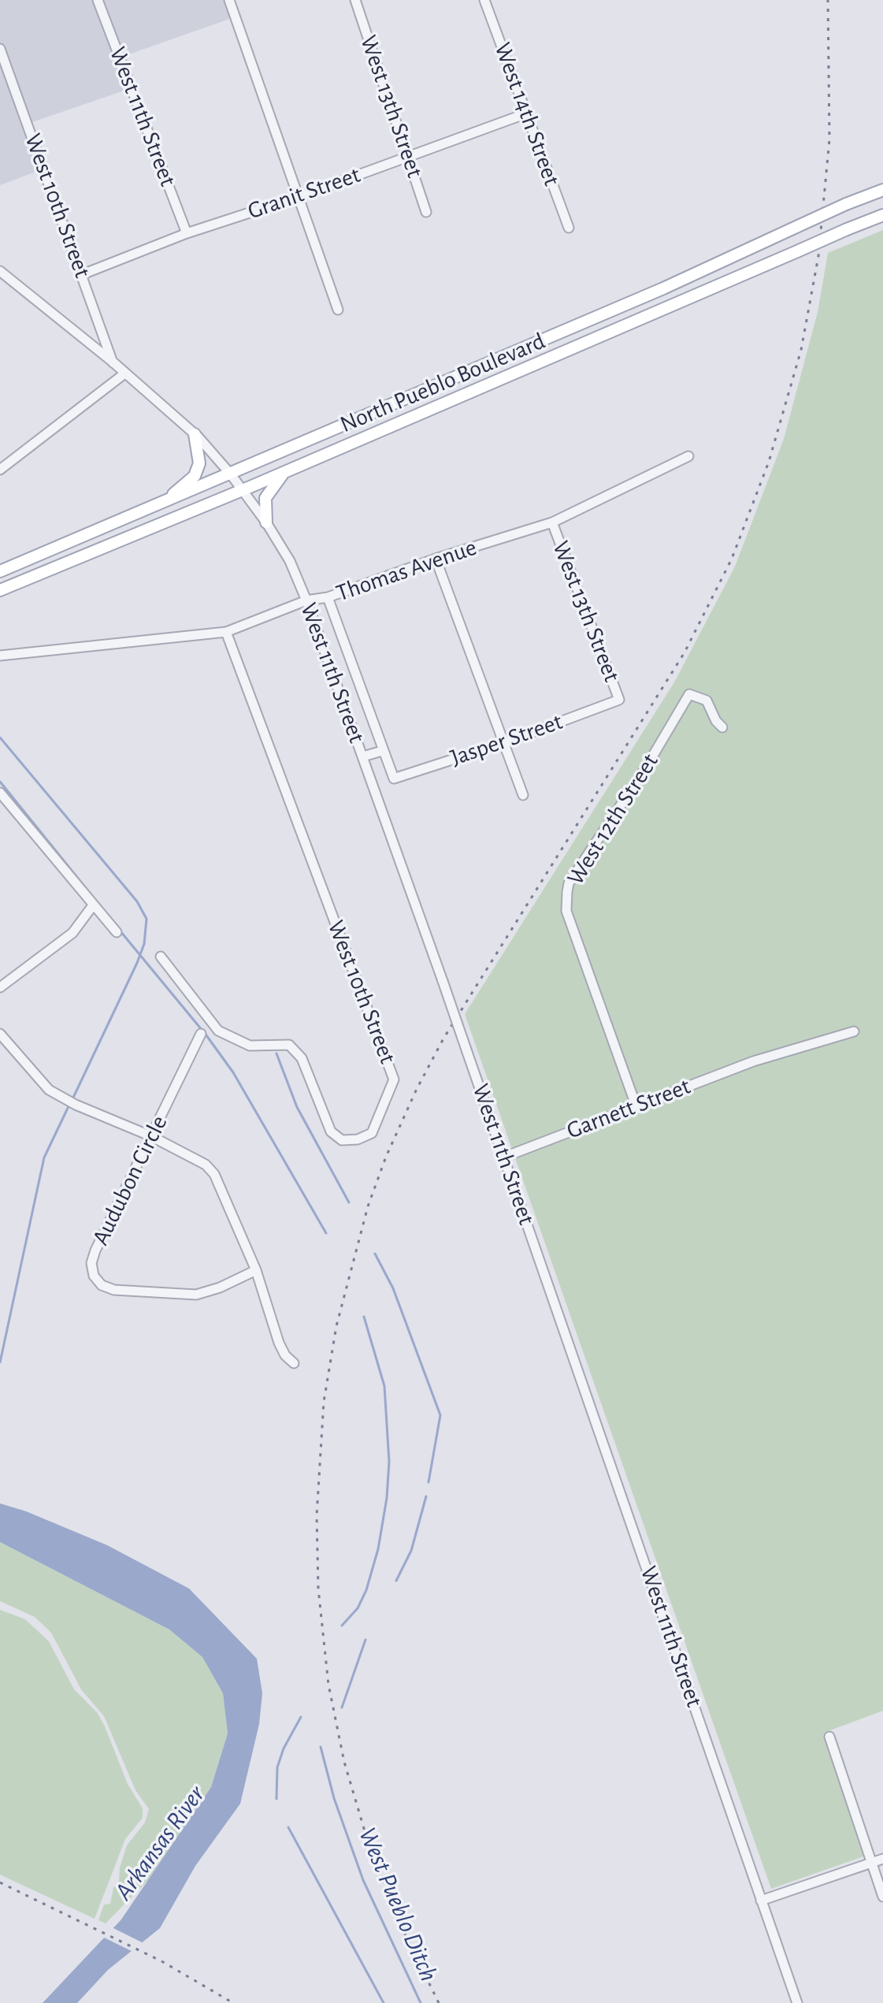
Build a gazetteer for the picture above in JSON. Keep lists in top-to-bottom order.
{
  "streets": {
    "main road": ["North Pueblo Boulevard"],
    "street": [
      "West 13th Street",
      "West 14th Street",
      "West 11th Street",
      "Granit Street",
      "West 10th Street",
      "Thomas Avenue",
      "Jasper Street",
      "West 12th Street",
      "Garnett Street",
      "Audubon Circle"
    ]
  },
  "crossings": [
    ["West 13th Street", "Granit Street"],
    ["West 13th Street", "Thomas Avenue"],
    ["West 13th Street", "Jasper Street"],
    ["West 14th Street", "Granit Street"],
    ["West 11th Street", "Granit Street"],
    ["West 11th Street", "West 10th Street"],
    ["West 11th Street", "North Pueblo Boulevard"],
    ["West 11th Street", "Thomas Avenue"],
    ["West 11th Street", "Garnett Street"],
    ["Granit Street", "West 10th Street"],
    ["West 10th Street", "Thomas Avenue"],
    ["West 12th Street", "Garnett Street"]
  ],
  "water": ["Arkansas River", "West Pueblo Ditch"]
}
